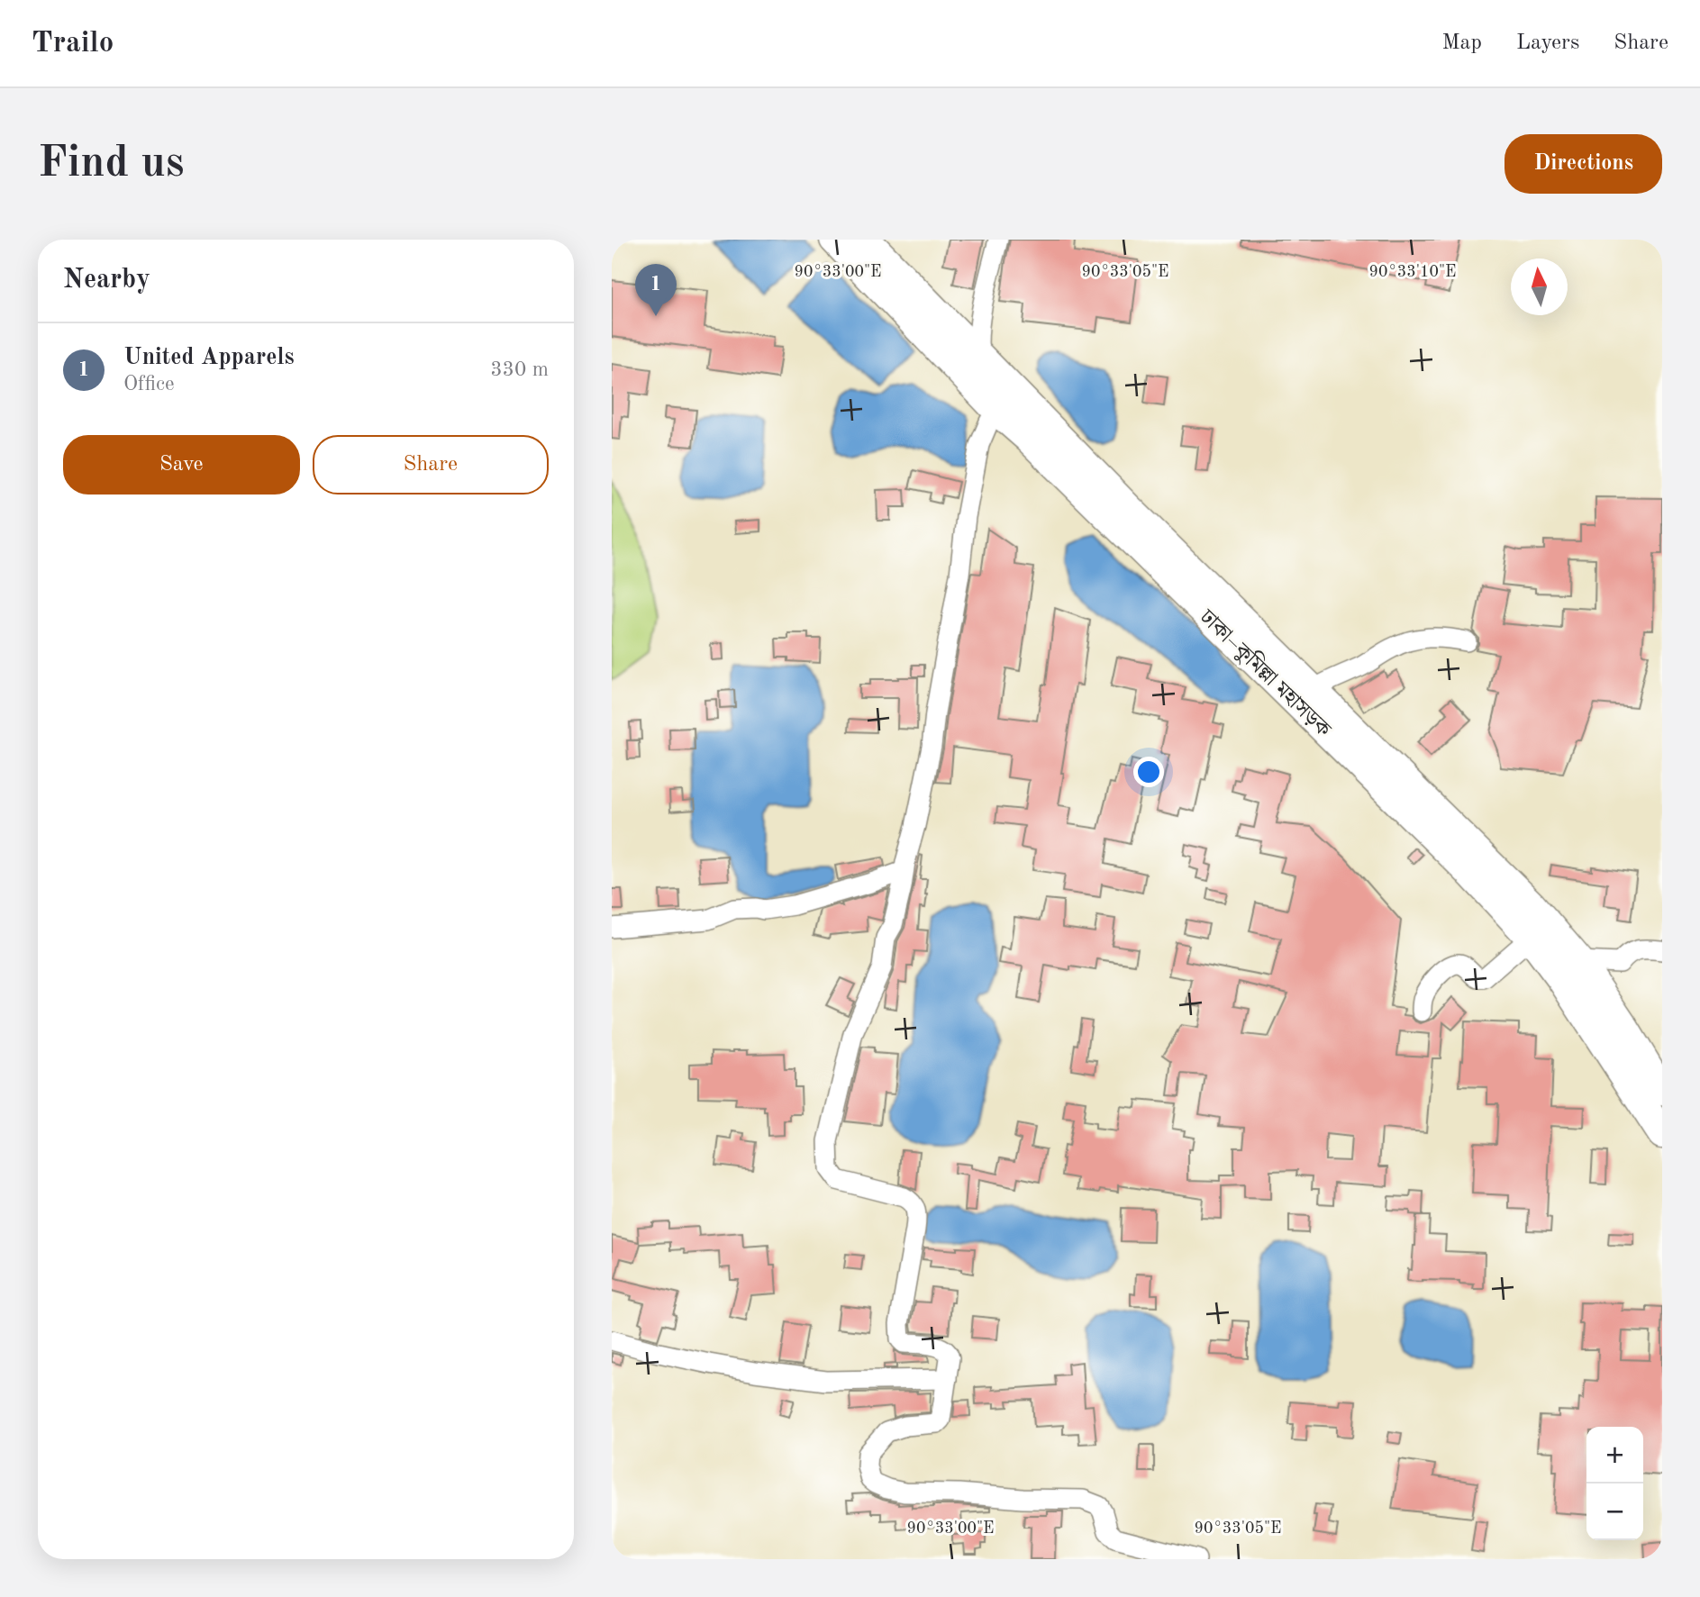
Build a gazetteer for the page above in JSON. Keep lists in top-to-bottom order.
{
  "streets": {
    "highway": ["ঢাকা–কুমিল্লা মহাসড়ক"]
  },
  "north": "top",
  "page": {
    "header": "Trailo",
    "nav": ["Map", "Layers", "Share"],
    "buttons": [
      "Directions",
      ["Save", "Share"]
    ],
    "title": "Find us",
    "heading": "Nearby",
    "pins": "1",
    "list": [
      {
        "mark": "1",
        "name": "United Apparels",
        "note": "Office",
        "value": "330 m"
      }
    ],
    "map_buttons": ["+", "−"]
  },
  "coordinates": ["90°33'00\"E", "90°33'05\"E", "90°33'10\"E"]
}
